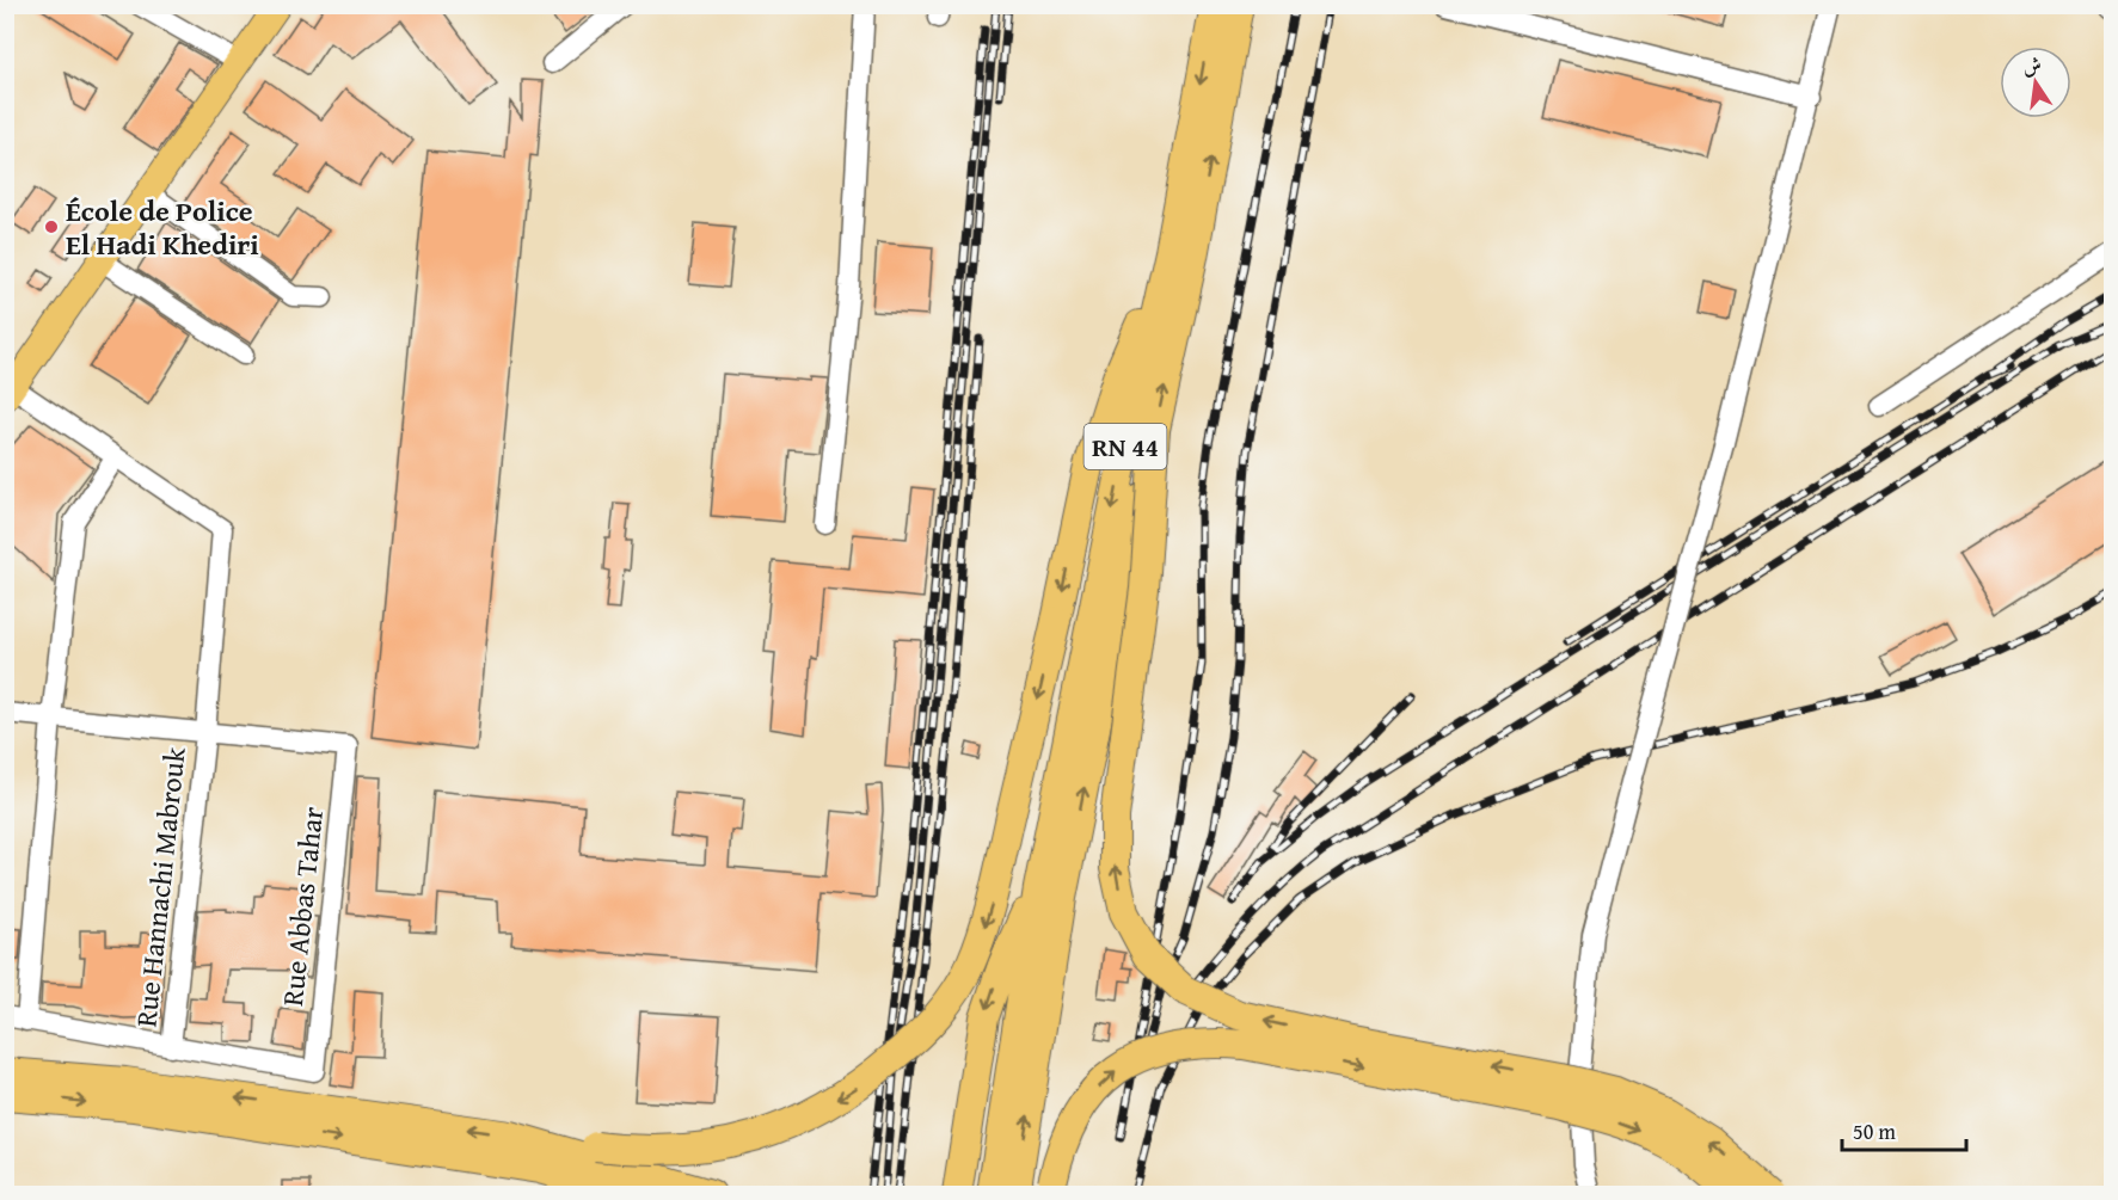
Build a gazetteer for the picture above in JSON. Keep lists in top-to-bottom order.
{
  "streets": {
    "highway": ["RN 44"],
    "street": ["Rue Hannachi Mabrouk", "Rue Abbas Tahar"]
  },
  "crossings": [
    ["Rue Hannachi Mabrouk", "Rue Abbas Tahar"]
  ],
  "places": ["École de Police El Hadi Khediri"],
  "scale_bar": "50 m",
  "north": "top"
}
